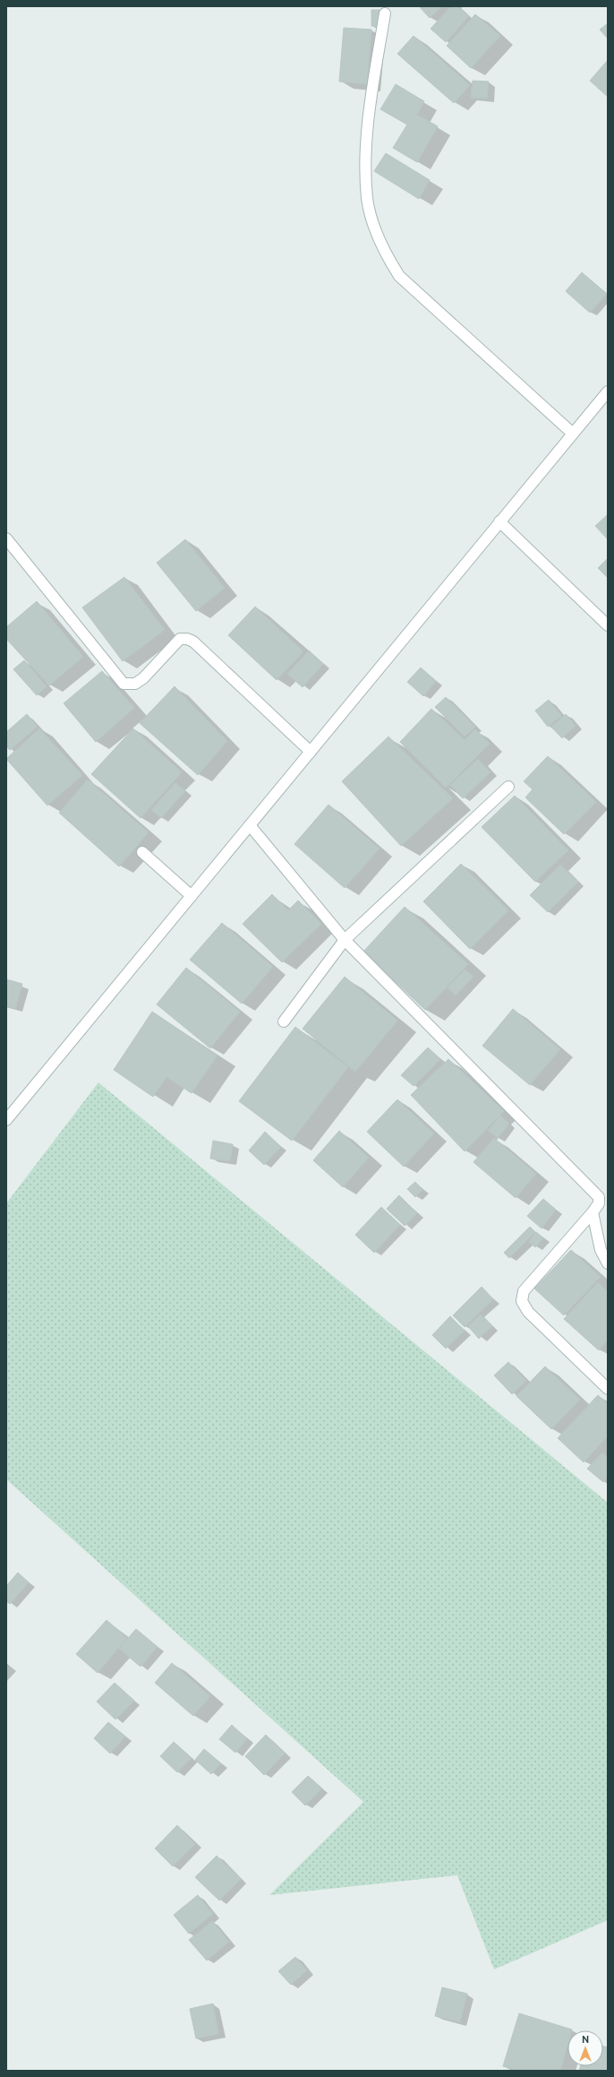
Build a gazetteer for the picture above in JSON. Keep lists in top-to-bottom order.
{
  "north": "top"
}
